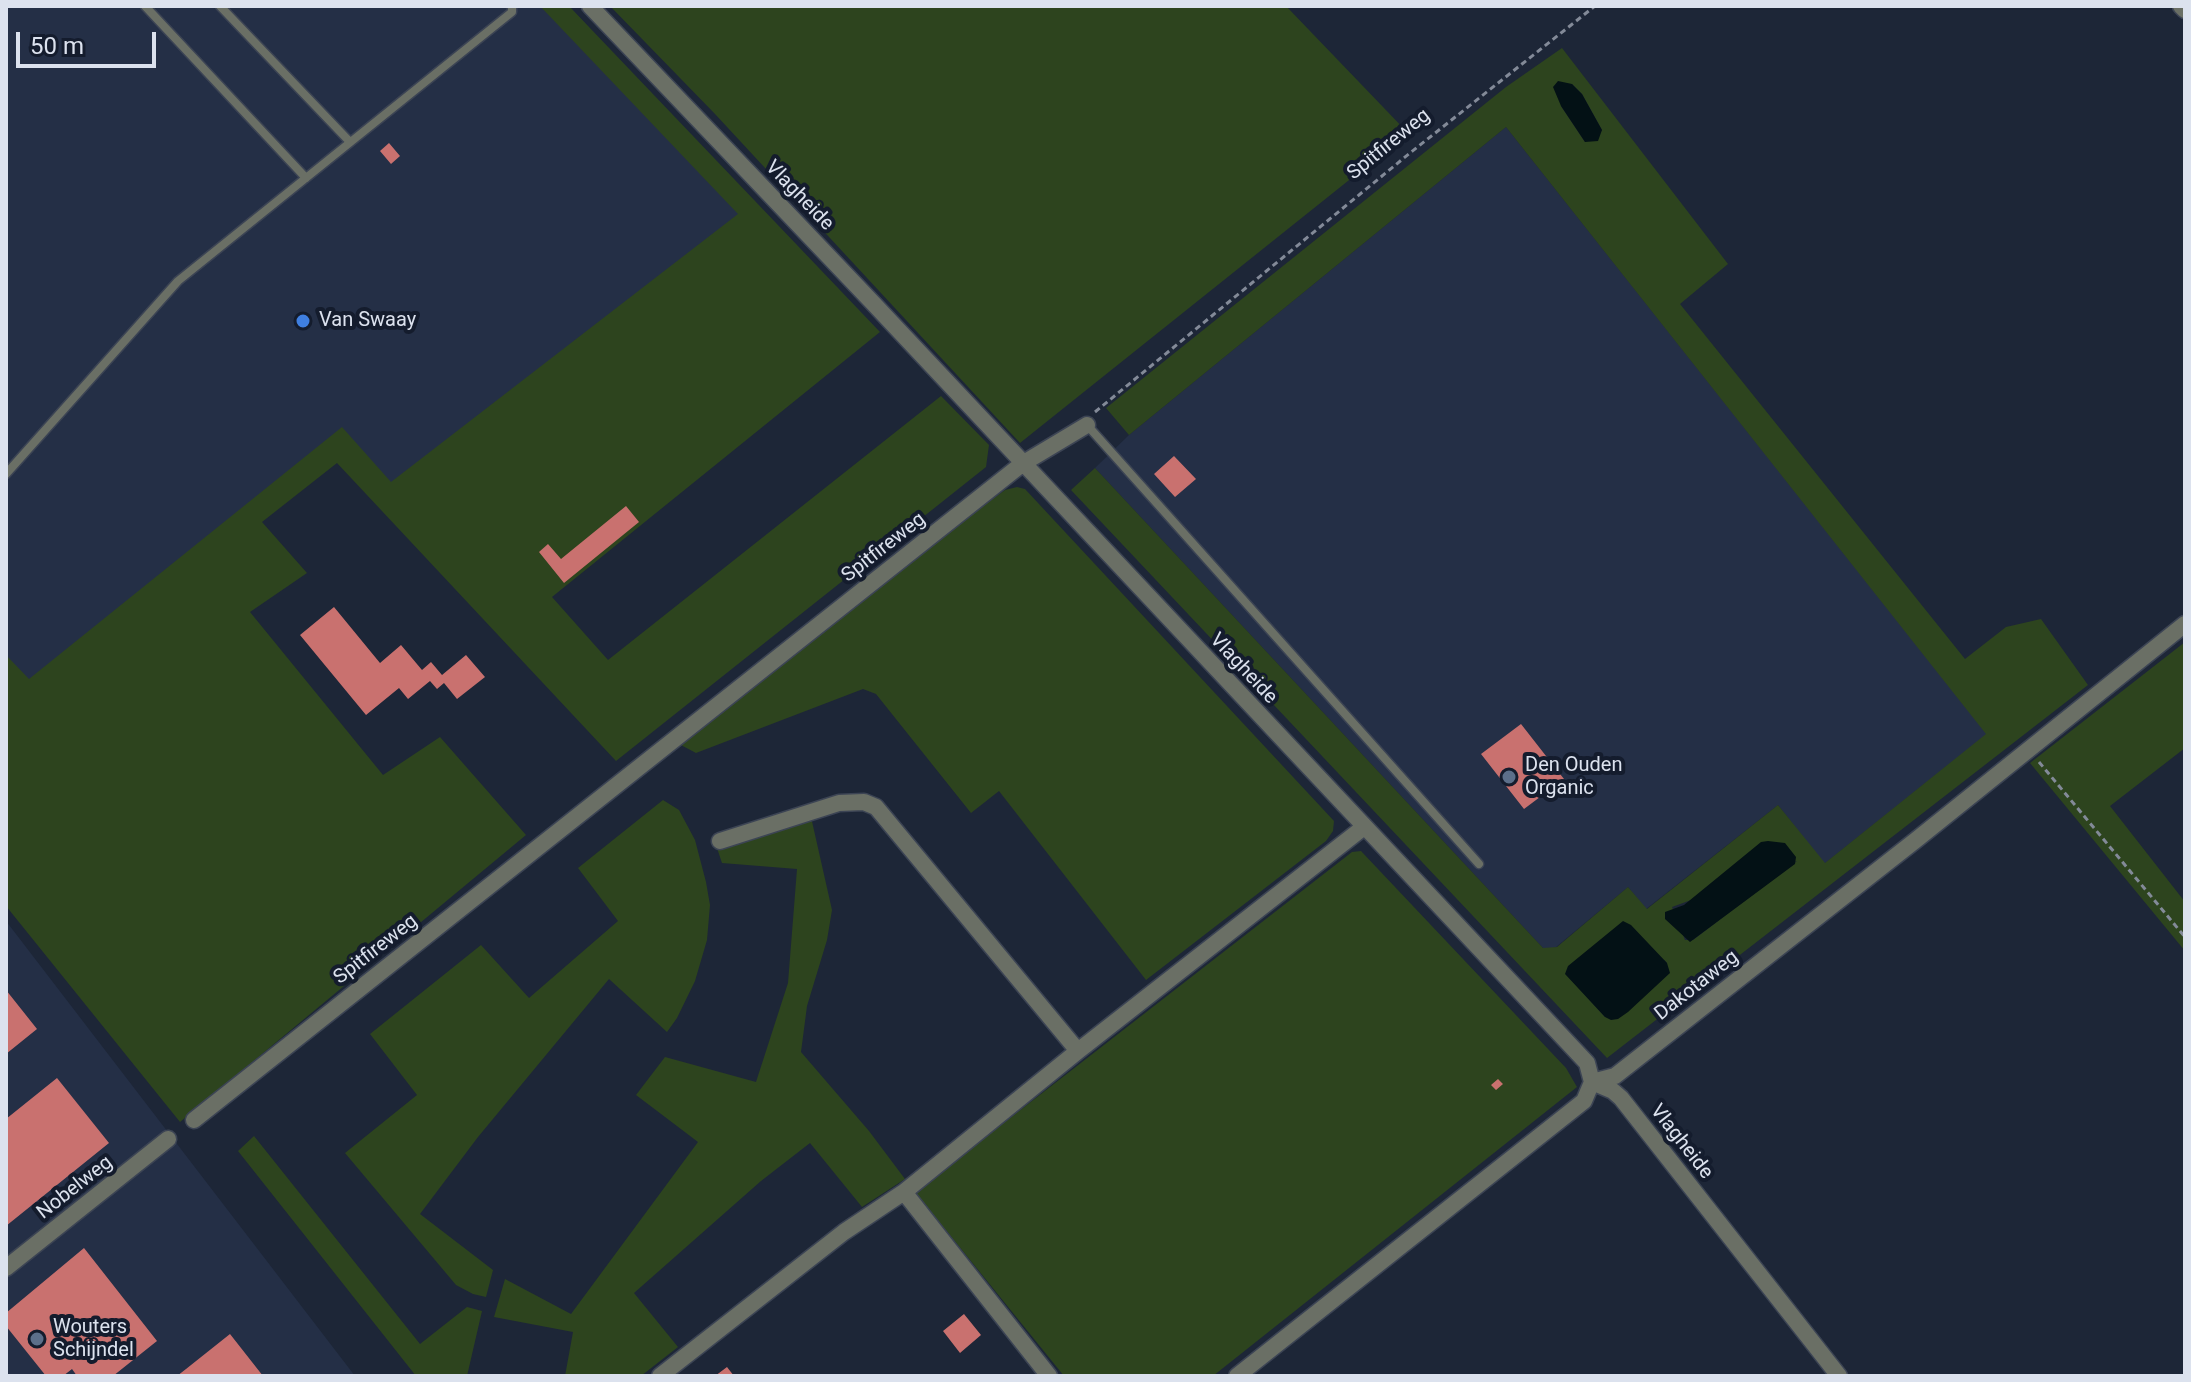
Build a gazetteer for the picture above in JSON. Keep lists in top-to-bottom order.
{
  "streets": {
    "street": [
      "Spitfireweg",
      "Vlagheide",
      "Dakotaweg",
      "Nobelweg"
    ]
  },
  "crossings": [
    ["Spitfireweg", "Vlagheide"],
    ["Vlagheide", "Dakotaweg"]
  ],
  "places": ["Van Swaay", "Den Ouden Organic", "Wouters Schijndel"],
  "scale_bar": "50 m"
}
